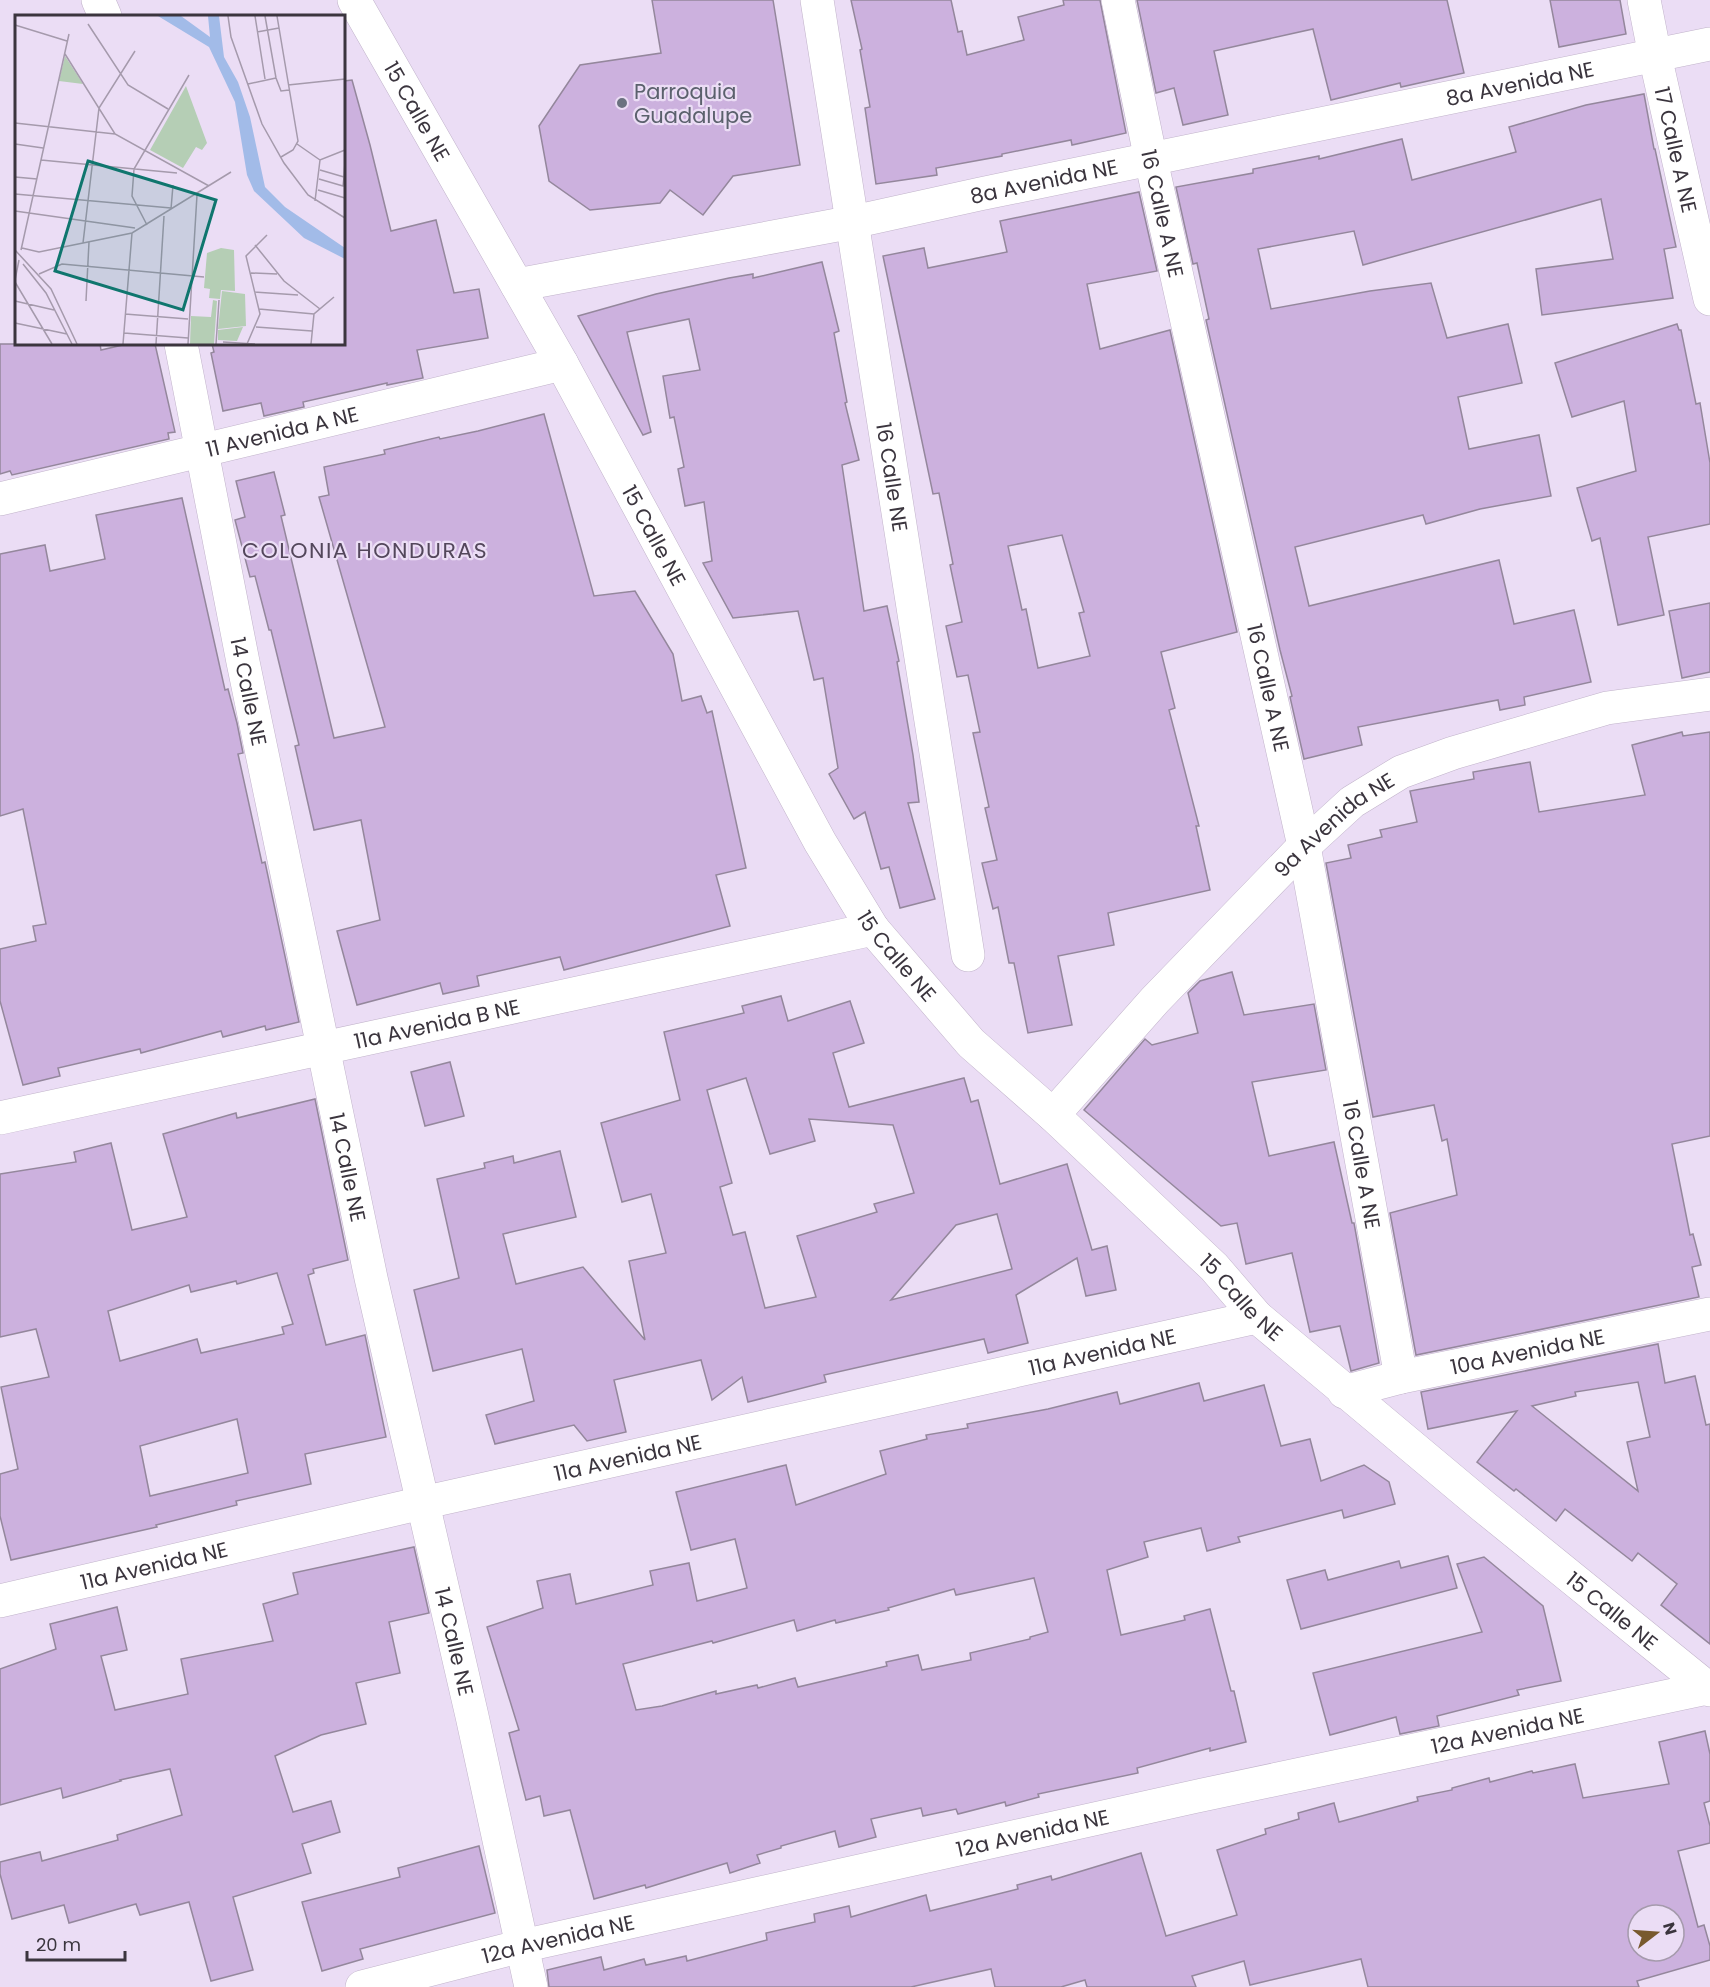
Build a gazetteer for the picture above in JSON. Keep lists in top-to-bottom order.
{
  "streets": {
    "street": [
      "8a Avenida NE",
      "15 Calle NE",
      "17 Calle A NE",
      "16 Calle A NE",
      "11 Avenida A NE",
      "16 Calle NE",
      "14 Calle NE",
      "9a Avenida NE",
      "11a Avenida B NE",
      "11a Avenida NE",
      "10a Avenida NE",
      "12a Avenida NE"
    ]
  },
  "crossings": [
    ["8a Avenida NE", "15 Calle NE"],
    ["8a Avenida NE", "17 Calle A NE"],
    ["8a Avenida NE", "16 Calle A NE"],
    ["8a Avenida NE", "16 Calle NE"],
    ["15 Calle NE", "11 Avenida A NE"],
    ["15 Calle NE", "9a Avenida NE"],
    ["15 Calle NE", "11a Avenida B NE"],
    ["15 Calle NE", "11a Avenida NE"],
    ["15 Calle NE", "10a Avenida NE"],
    ["15 Calle NE", "12a Avenida NE"],
    ["16 Calle A NE", "9a Avenida NE"],
    ["16 Calle A NE", "10a Avenida NE"],
    ["11 Avenida A NE", "14 Calle NE"],
    ["14 Calle NE", "11a Avenida B NE"],
    ["14 Calle NE", "11a Avenida NE"],
    ["14 Calle NE", "12a Avenida NE"]
  ],
  "districts": ["COLONIA HONDURAS"],
  "places": ["Parroquia Guadalupe"],
  "scale_bar": "20 m",
  "north": "right"
}
